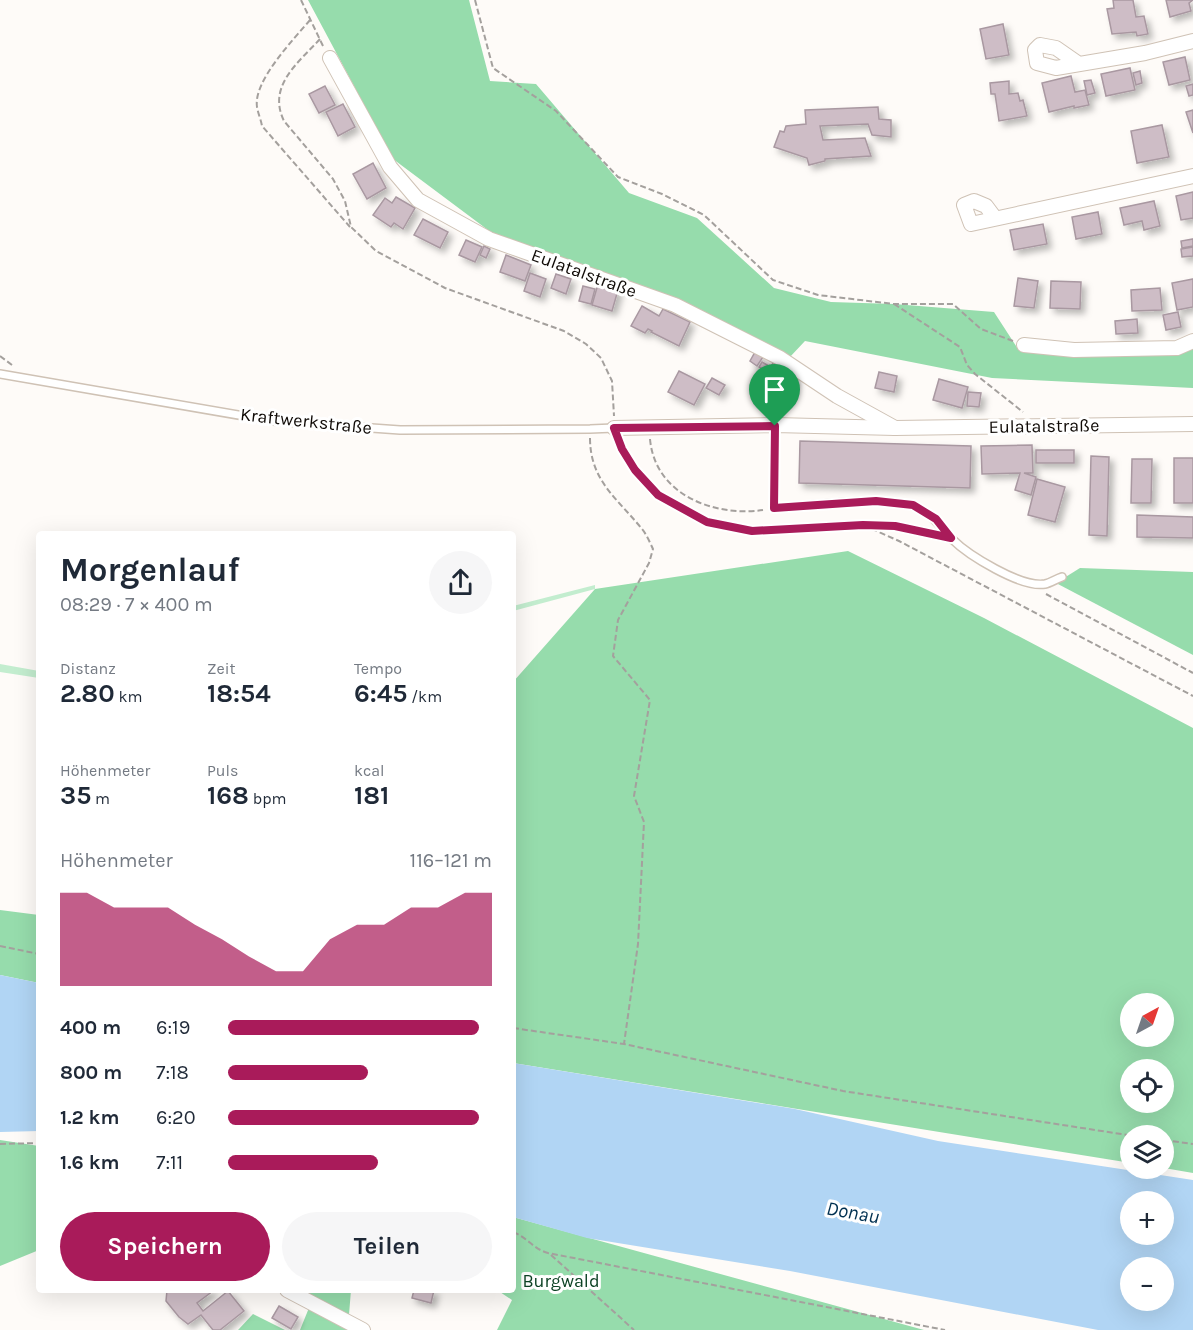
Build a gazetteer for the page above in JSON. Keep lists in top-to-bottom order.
{
  "streets": {
    "street": ["Eulatalstraße"],
    "lane": ["Kraftwerkstraße"]
  },
  "crossings": [
    ["Eulatalstraße", "Kraftwerkstraße"]
  ],
  "water": ["Donau"],
  "parks": ["Burgwald"],
  "north": "top right",
  "page": {
    "heading": ["Morgenlauf", "08:29 · 7 × 400 m"],
    "stats": [
      ["Distanz", "2.80 km"],
      ["Zeit", "18:54"],
      ["Tempo", "6:45 /km"],
      ["Höhenmeter", "35 m"],
      ["Puls", "168 bpm"],
      ["kcal", "181"]
    ],
    "chart": ["Höhenmeter", "116–121 m"],
    "map_buttons": ["+", "−"],
    "list": [
      {
        "name": "400 m",
        "note": "6:19"
      },
      {
        "name": "800 m",
        "note": "7:18"
      },
      {
        "name": "1.2 km",
        "note": "6:20"
      },
      {
        "name": "1.6 km",
        "note": "7:11"
      }
    ],
    "buttons": ["Speichern", "Teilen"]
  }
}
